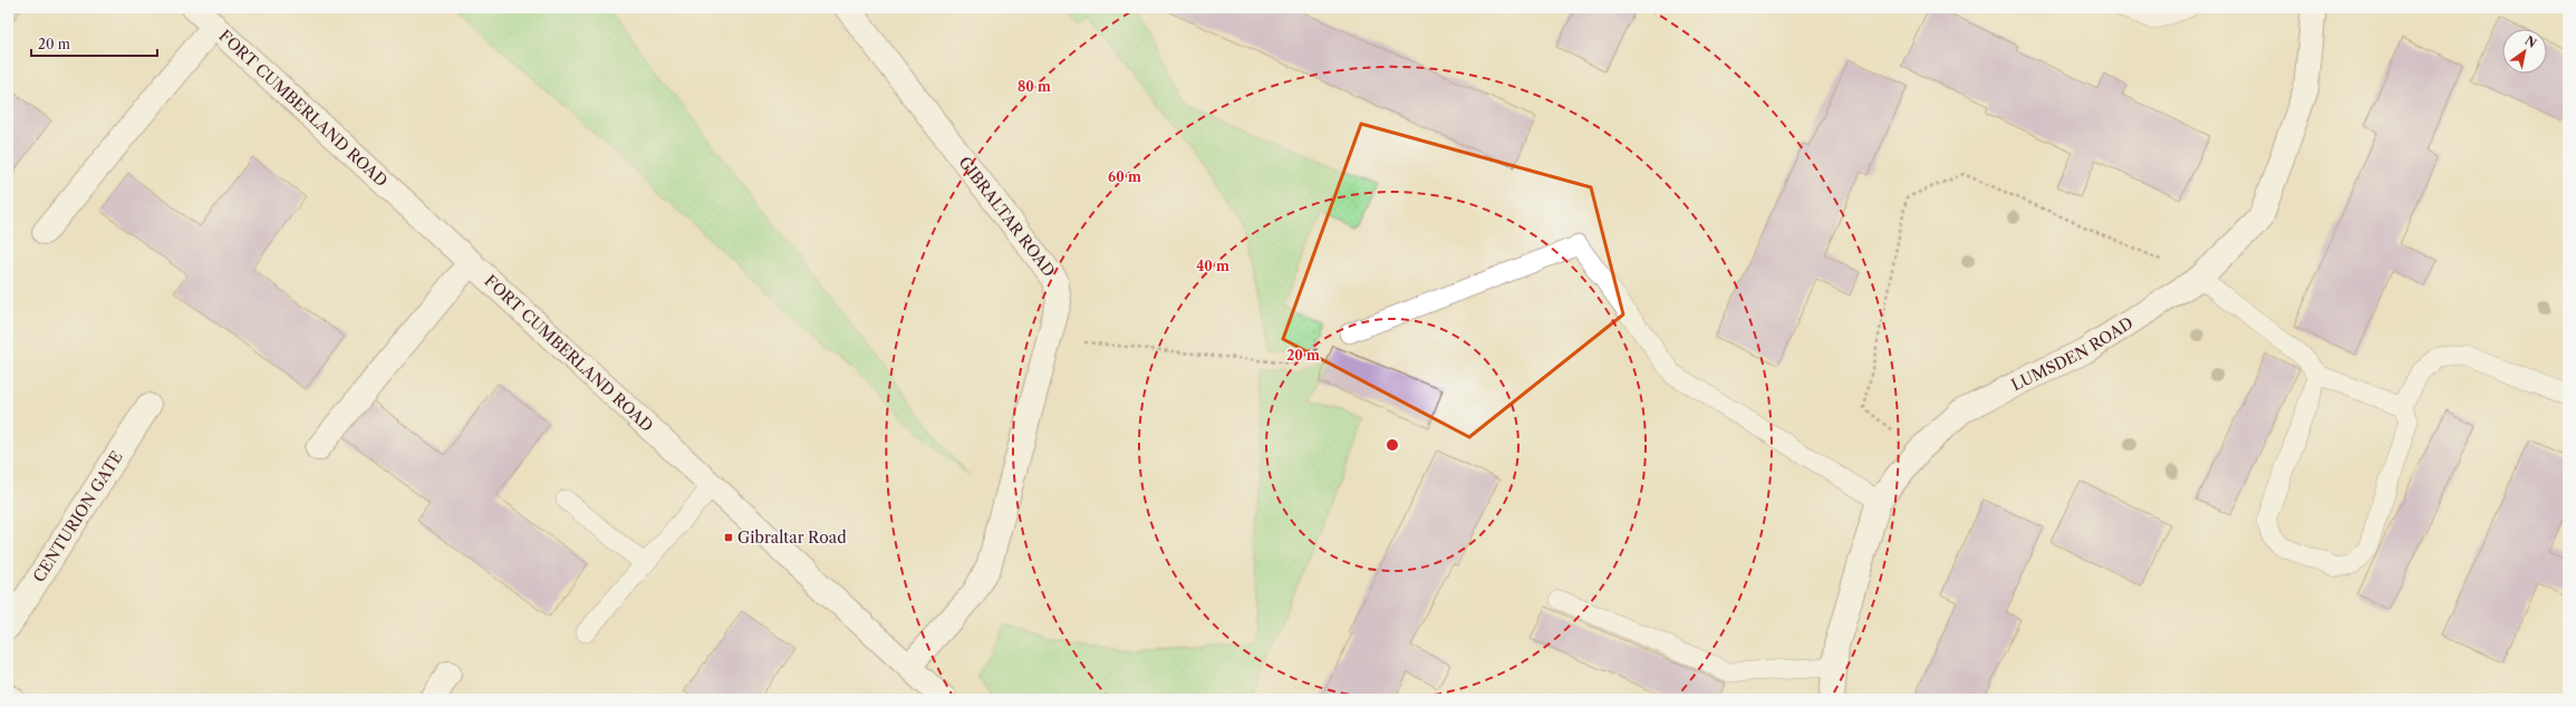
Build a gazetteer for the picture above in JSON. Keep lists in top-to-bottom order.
{
  "streets": {
    "street": [
      "FORT CUMBERLAND ROAD",
      "GIBRALTAR ROAD",
      "LUMSDEN ROAD",
      "CENTURION GATE"
    ]
  },
  "crossings": [
    ["FORT CUMBERLAND ROAD", "GIBRALTAR ROAD"]
  ],
  "places": {
    "transit": ["Gibraltar Road"]
  },
  "scale_bar": "20 m",
  "north": "top right",
  "rings": [
    "80 m",
    "60 m",
    "40 m",
    "20 m"
  ]
}
